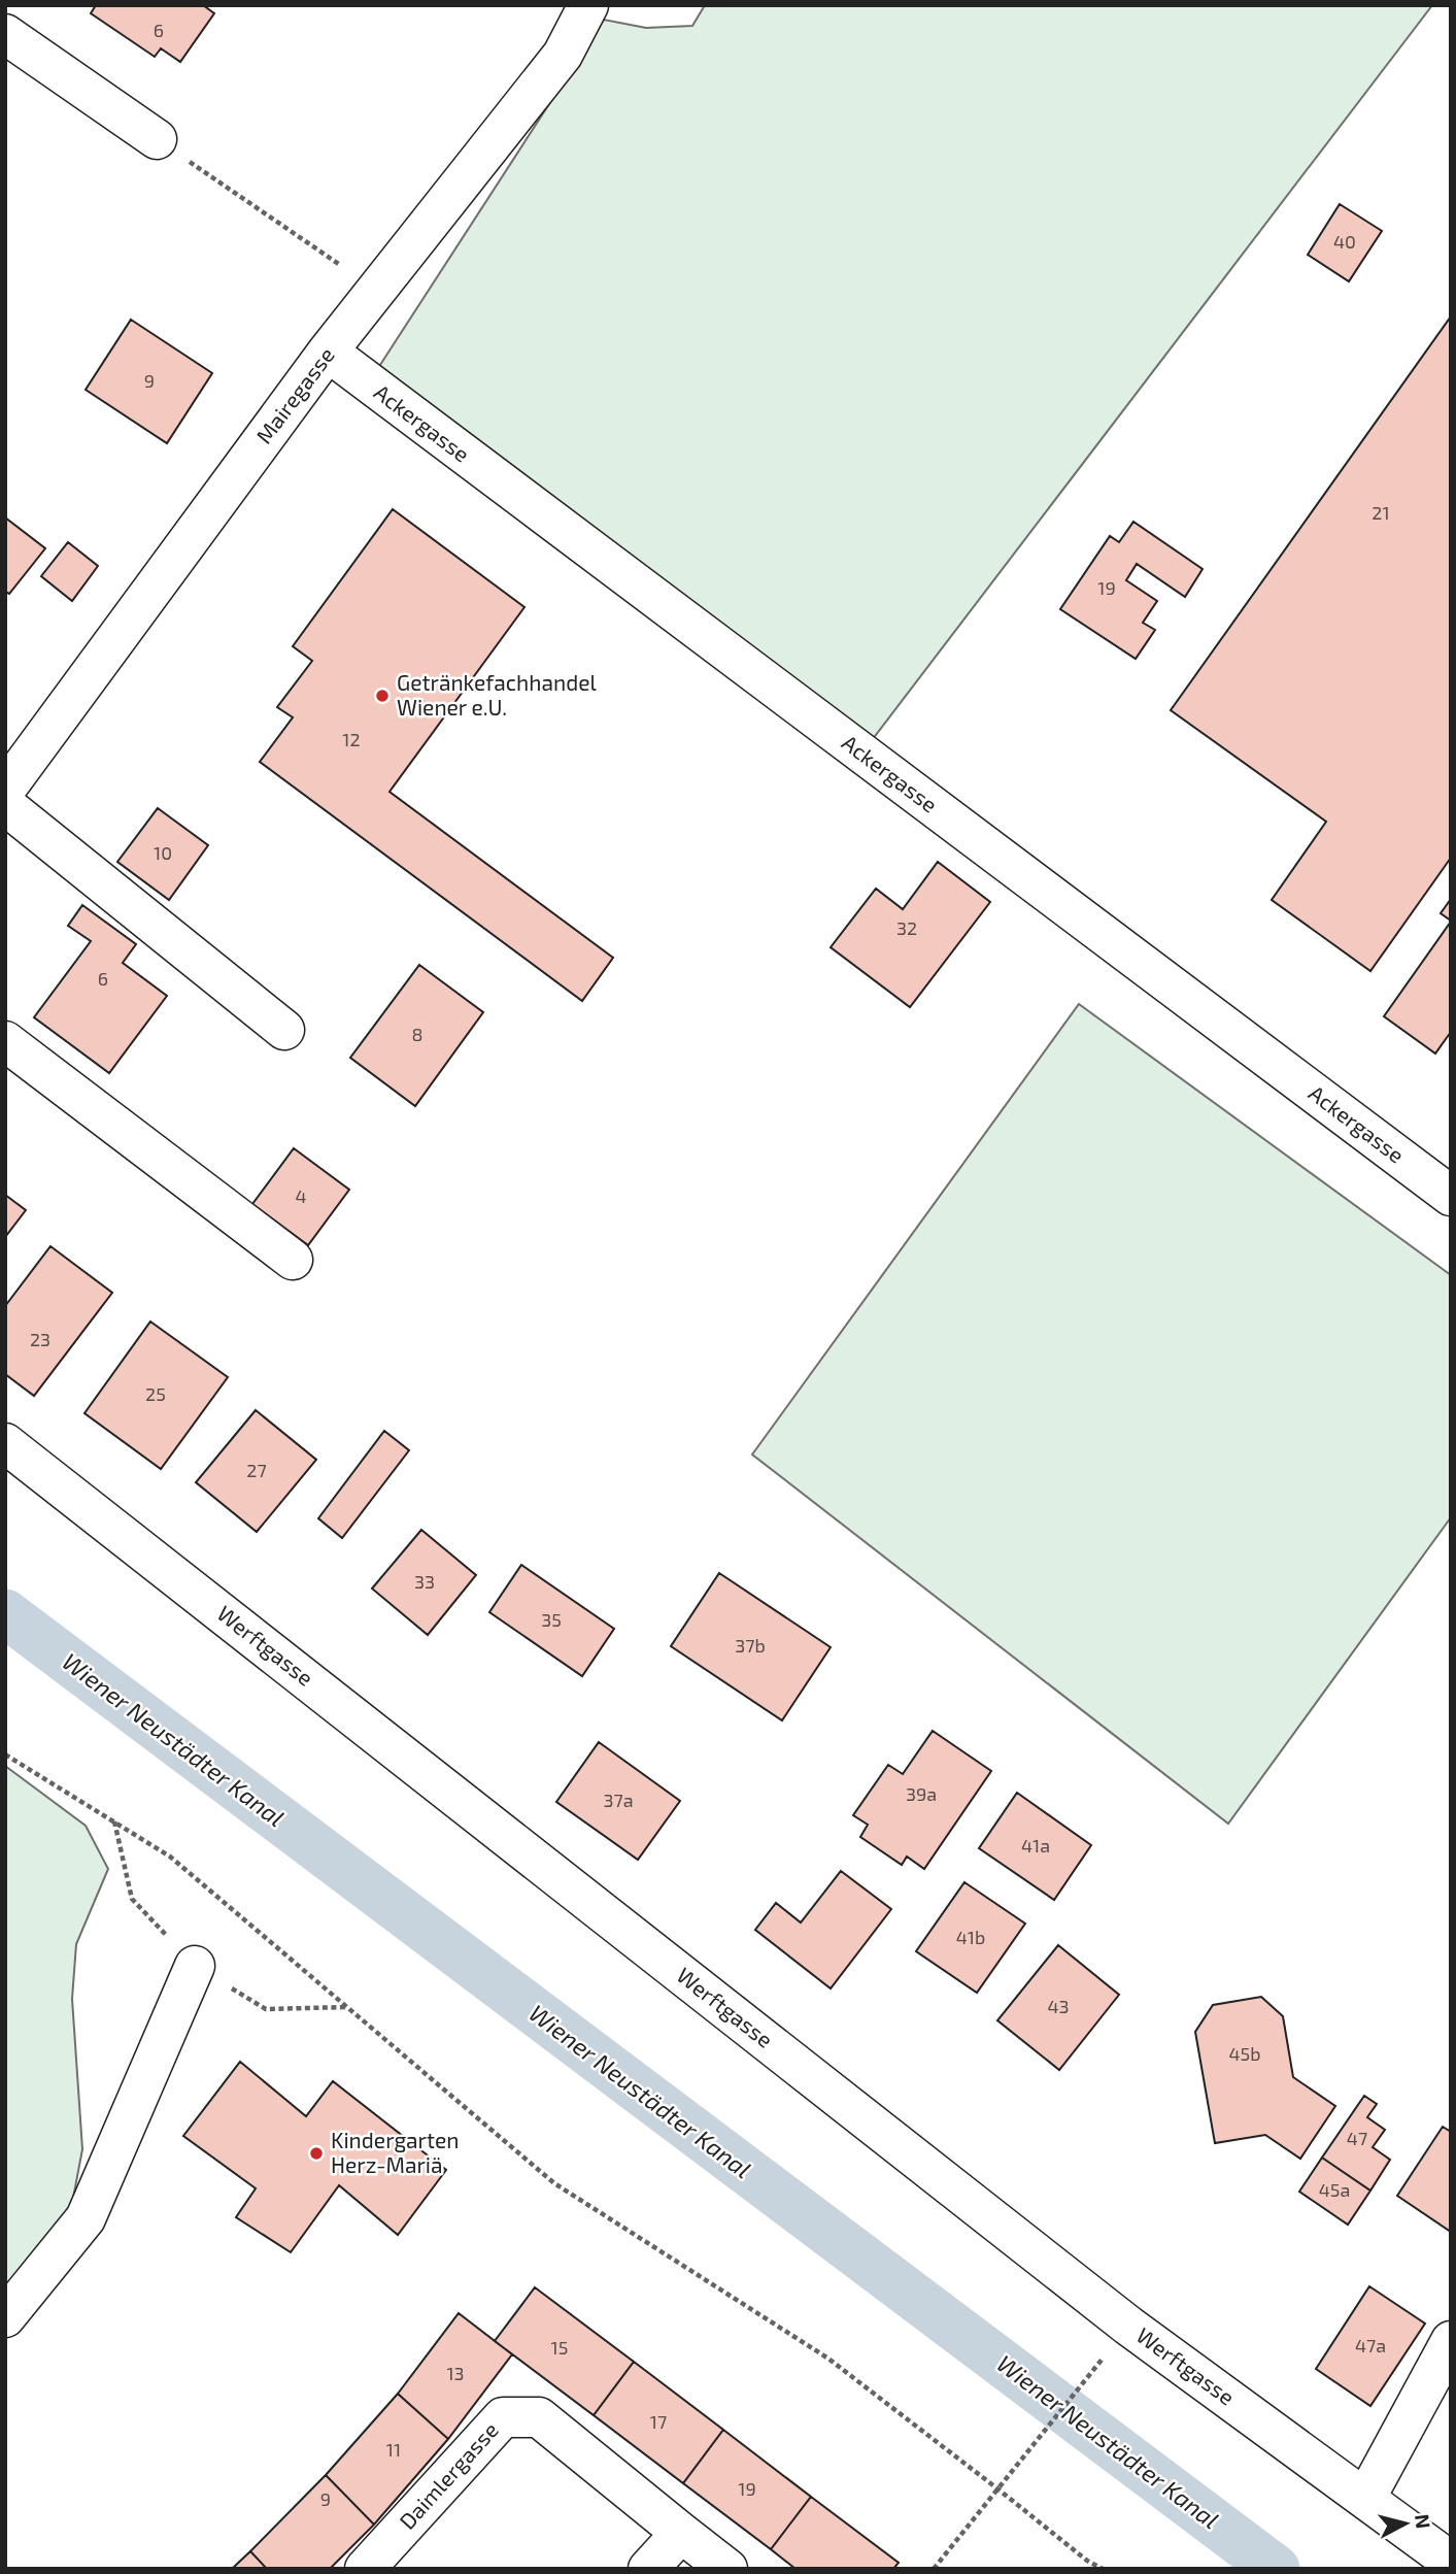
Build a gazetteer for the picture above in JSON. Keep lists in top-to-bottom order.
{
  "streets": {
    "street": [
      "Mairegasse",
      "Ackergasse",
      "Werftgasse",
      "Daimlergasse"
    ]
  },
  "crossings": [
    ["Mairegasse", "Ackergasse"]
  ],
  "water": ["Wiener Neustädter Kanal"],
  "places": ["Getränkefachhandel Wiener e.U.", "Kindergarten Herz-Mariä"],
  "house_numbers": [
    "6",
    "40",
    "9",
    "21",
    "19",
    "12",
    "10",
    "32",
    "6",
    "8",
    "4",
    "23",
    "25",
    "27",
    "33",
    "35",
    "37b",
    "39a",
    "37a",
    "41a",
    "41b",
    "43",
    "45b",
    "47",
    "45a",
    "47a",
    "15",
    "13",
    "17",
    "11",
    "19",
    "9"
  ],
  "north": "right"
}
